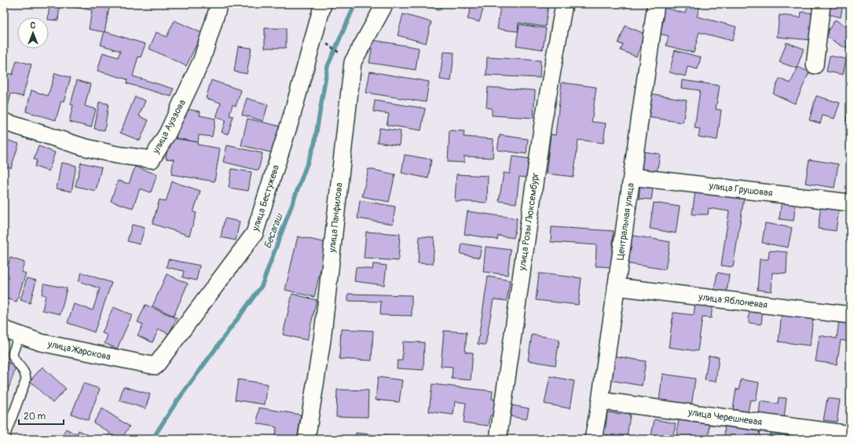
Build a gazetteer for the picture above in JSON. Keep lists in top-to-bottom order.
{
  "streets": {
    "street": [
      "улица Ауэзова",
      "улица Грушовая",
      "улица Бестужева",
      "улица Панфилова",
      "улица Розы Люксембург",
      "Центральная улица",
      "улица Яблоневая",
      "улица Жарокова",
      "улица Черешневая"
    ]
  },
  "crossings": [
    ["улица Грушовая", "Центральная улица"],
    ["улица Бестужева", "улица Жарокова"],
    ["Центральная улица", "улица Яблоневая"],
    ["Центральная улица", "улица Черешневая"]
  ],
  "water": ["Бесагаш"],
  "scale_bar": "20 m",
  "north": "top"
}
